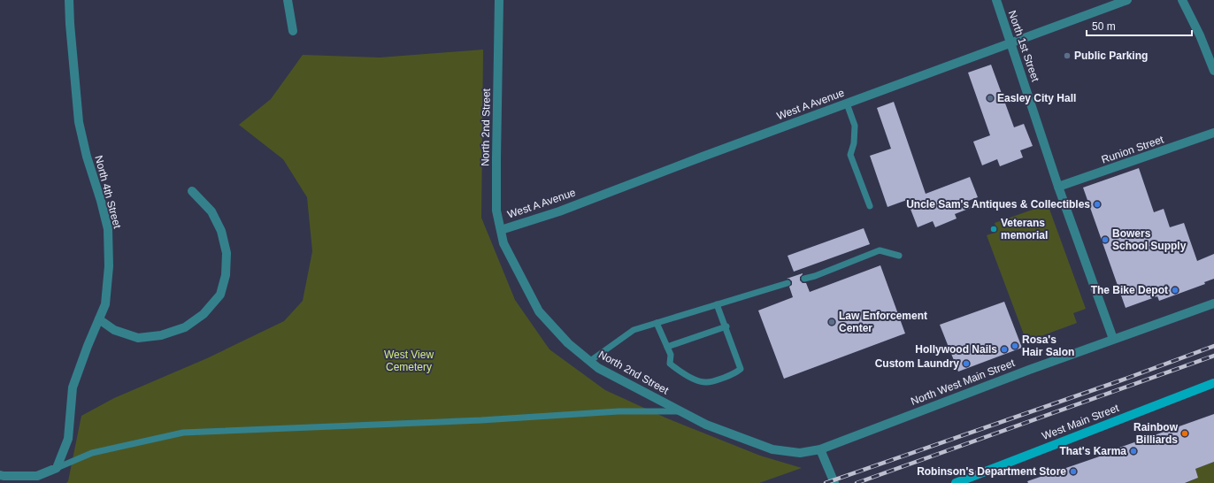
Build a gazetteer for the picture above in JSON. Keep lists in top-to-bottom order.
{
  "streets": {
    "main road": ["West Main Street"],
    "street": [
      "North 1st Street",
      "West A Avenue",
      "North 2nd Street",
      "Runion Street",
      "North 4th Street",
      "North West Main Street"
    ]
  },
  "crossings": [
    ["North 1st Street", "West A Avenue"],
    ["North 1st Street", "Runion Street"],
    ["North 1st Street", "North West Main Street"],
    ["West A Avenue", "North 2nd Street"],
    ["North 2nd Street", "North West Main Street"]
  ],
  "parks": ["West View Cemetery"],
  "places": [
    "Public Parking",
    "Easley City Hall",
    "Uncle Sam's Antiques & Collectibles",
    "Veterans memorial",
    "Bowers School Supply",
    "The Bike Depot",
    "Law Enforcement Center",
    "Rosa's Hair Salon",
    "Hollywood Nails",
    "Custom Laundry",
    "Rainbow Billiards",
    "That's Karma",
    "Robinson's Department Store"
  ],
  "scale_bar": "50 m"
}
